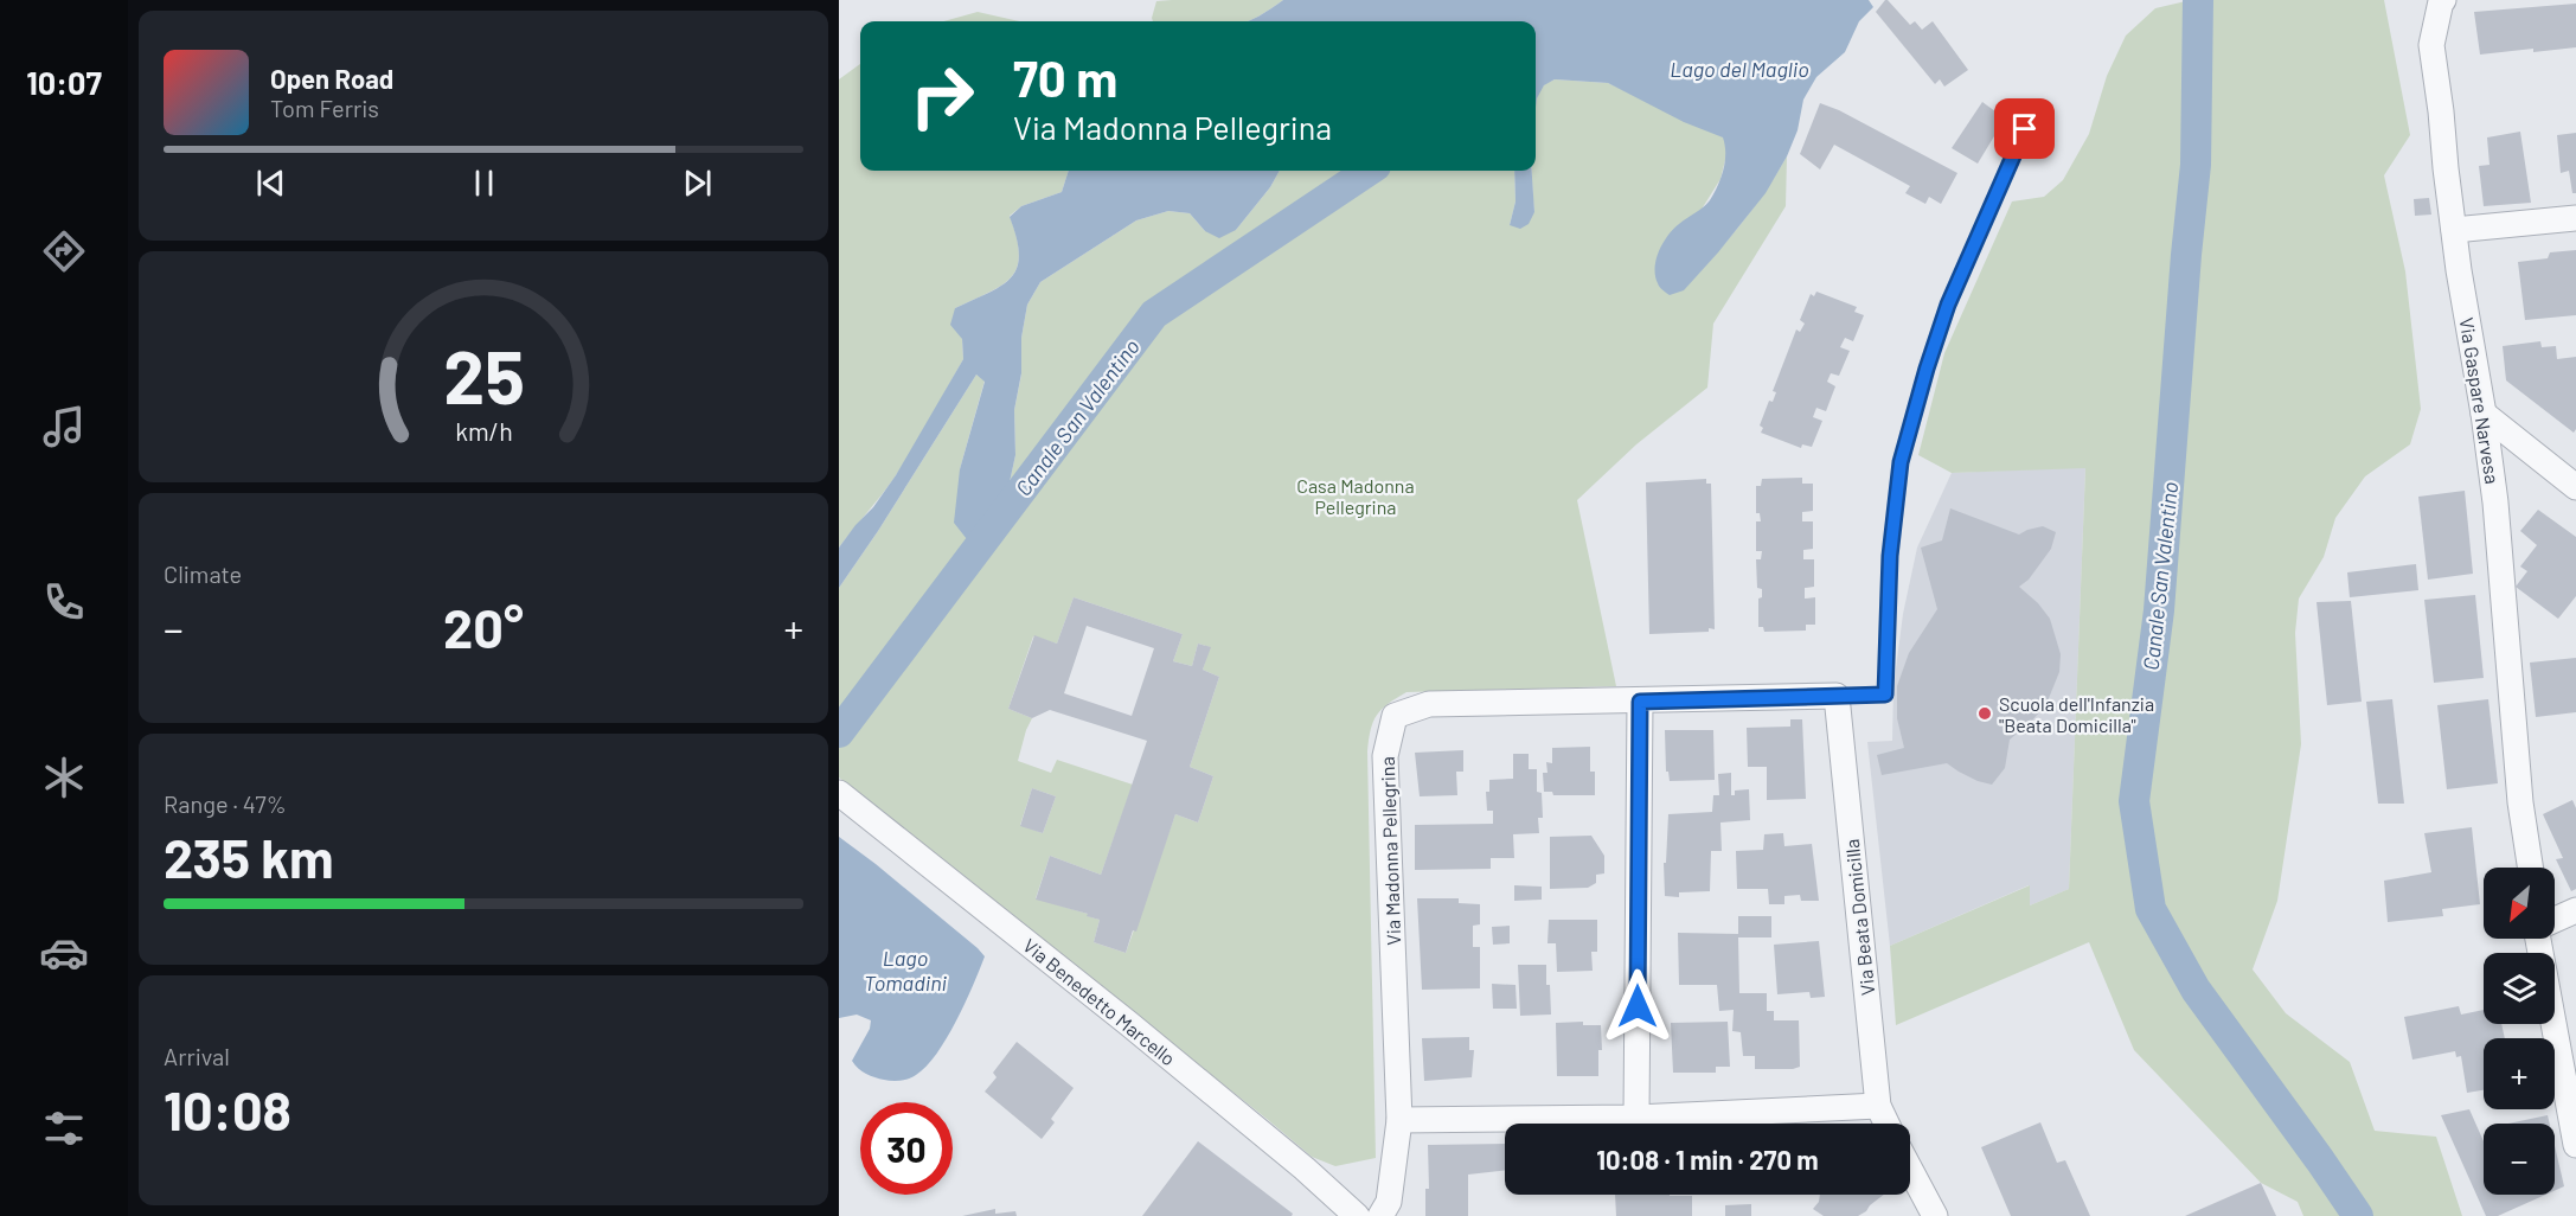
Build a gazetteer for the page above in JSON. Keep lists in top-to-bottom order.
{
  "streets": {
    "street": [
      "Via Gaspare Narvesa",
      "Via Madonna Pellegrina",
      "Via Beata Domicilla",
      "Via Benedetto Marcello"
    ]
  },
  "crossings": [
    ["Via Madonna Pellegrina", "Via Beata Domicilla"]
  ],
  "water": ["Lago del Maglio", "Canale San Valentino", "Lago Tomadini"],
  "parks": ["Casa Madonna Pellegrina"],
  "places": ["Scuola dell'Infanzia \"Beata Domicilla\""],
  "north": "bottom left",
  "page": {
    "tabs": "10:07",
    "turn": ["70 m", "Via Madonna Pellegrina"],
    "song": ["Open Road", "Tom Ferris"],
    "tile": [
      "Climate",
      ["Range · 47%", "235 km"],
      ["Arrival", "10:08"]
    ],
    "heat": ["−", "20°", "+"],
    "map_buttons": ["+", "−"],
    "limit": "30",
    "trip": "10:08 · 1 min · 270 m",
    "gauge": ["25", "km/h"]
  }
}
